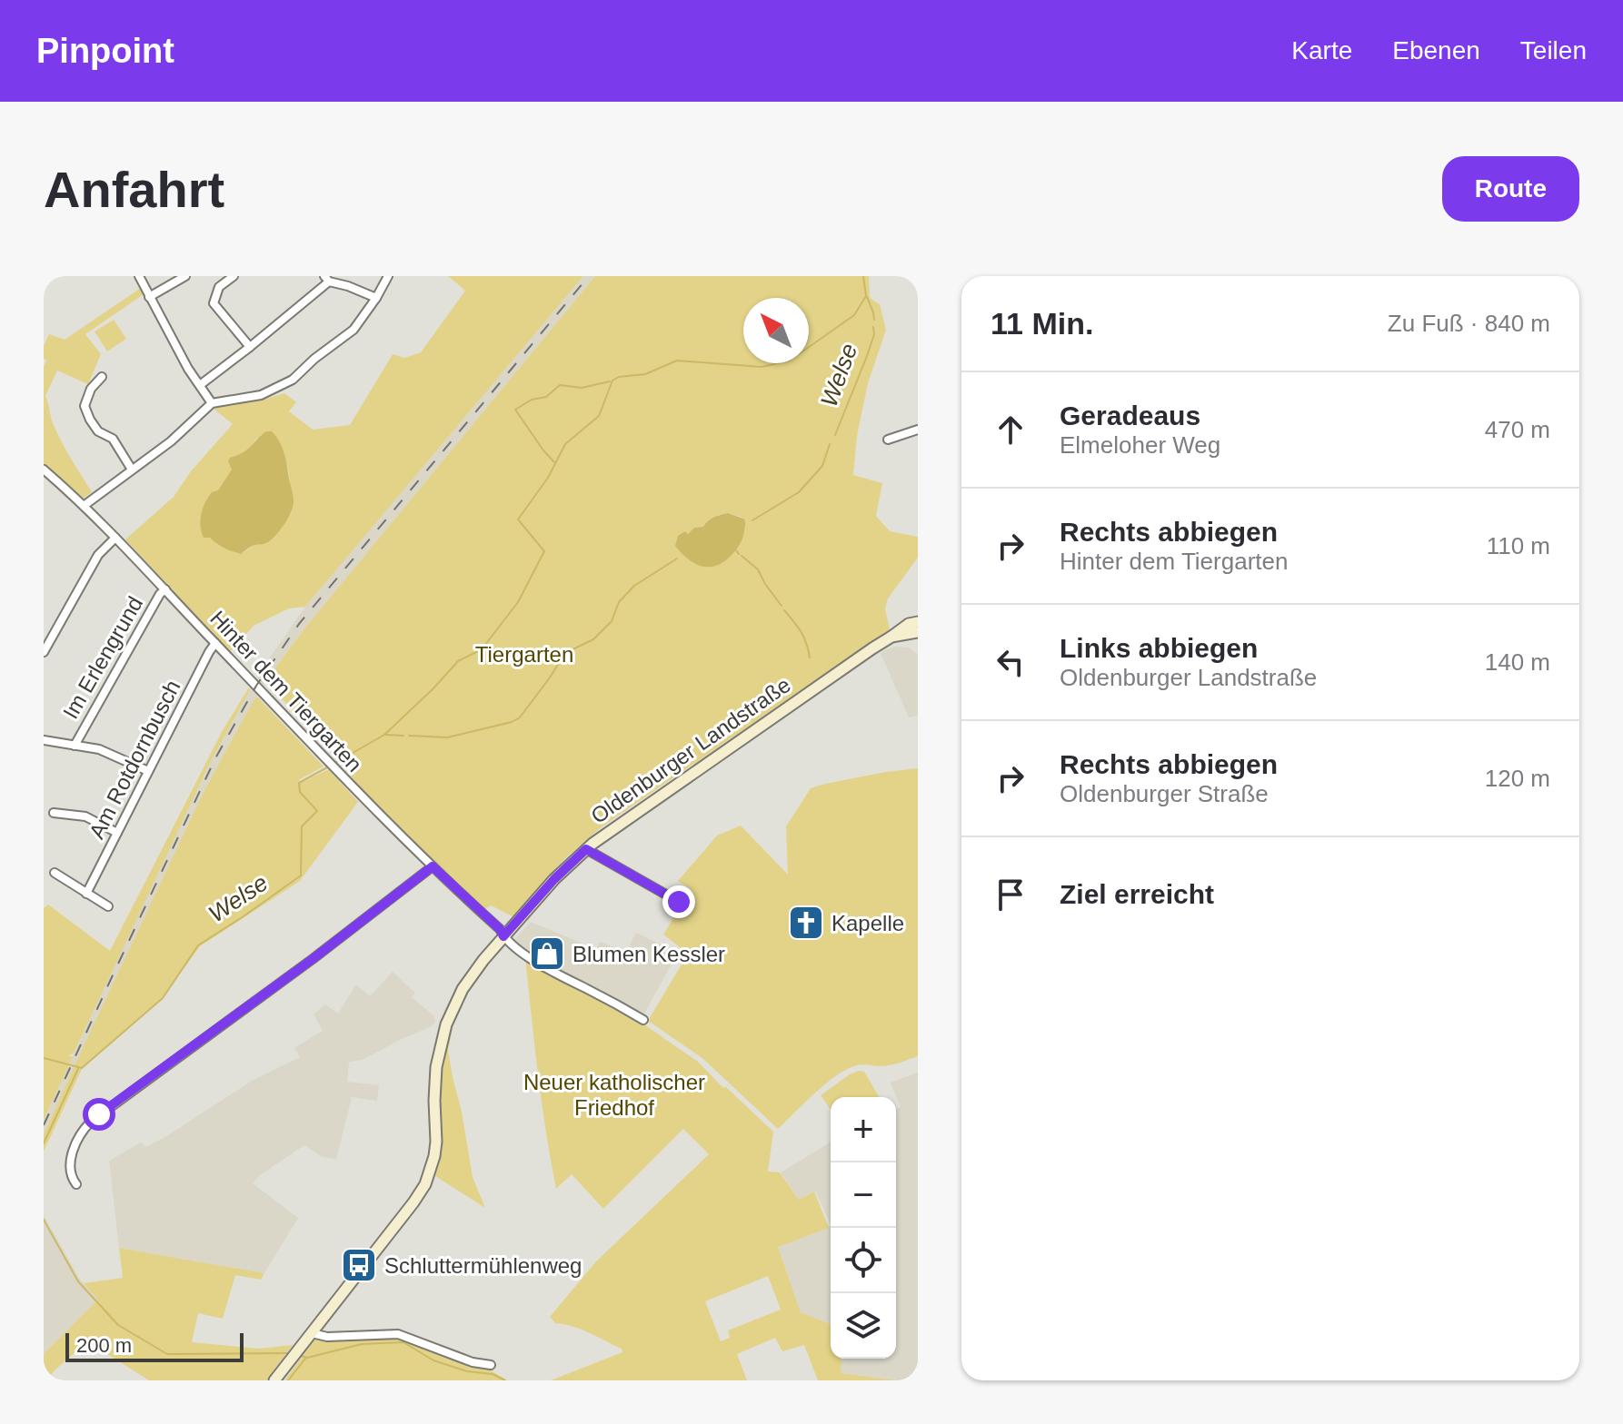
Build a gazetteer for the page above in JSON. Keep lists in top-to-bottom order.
{
  "streets": {
    "main road": ["Oldenburger Landstraße"],
    "street": ["Im Erlengrund", "Hinter dem Tiergarten", "Am Rotdornbusch"]
  },
  "crossings": [
    ["Im Erlengrund", "Hinter dem Tiergarten"],
    ["Hinter dem Tiergarten", "Oldenburger Landstraße"],
    ["Hinter dem Tiergarten", "Am Rotdornbusch"]
  ],
  "water": ["Welse"],
  "parks": ["Tiergarten", "Neuer katholischer Friedhof"],
  "places": {
    "church": ["Kapelle"],
    "shop": ["Blumen Kessler"],
    "bus stop": ["Schluttermühlenweg"]
  },
  "scale_bar": "200 m",
  "north": "top left",
  "page": {
    "header": "Pinpoint",
    "nav": ["Karte", "Ebenen", "Teilen"],
    "buttons": "Route",
    "title": "Anfahrt",
    "heading": ["11 Min.", "Zu Fuß · 840 m"],
    "list": [
      ["Geradeaus", "Elmeloher Weg", "470 m"],
      ["Rechts abbiegen", "Hinter dem Tiergarten", "110 m"],
      ["Links abbiegen", "Oldenburger Landstraße", "140 m"],
      ["Rechts abbiegen", "Oldenburger Straße", "120 m"],
      "Ziel erreicht"
    ],
    "map_buttons": ["+", "−"],
    "scale": "200 m"
  }
}
